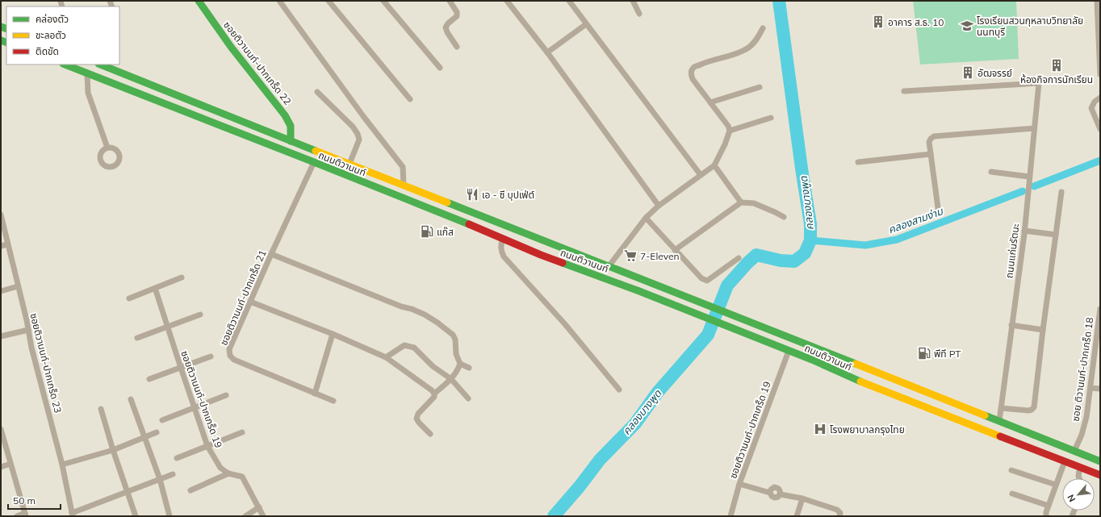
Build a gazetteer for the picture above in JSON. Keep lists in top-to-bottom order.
{
  "streets": {
    "main road": ["ซอยติวานนท์-ปากเกร็ด 22", "ถนนติวานนท์"],
    "street": [
      "ถนนแก่นรัตนะ",
      "ซอยติวานนท์-ปากเกร็ด 21",
      "ซอยติวานนท์-ปากเกร็ด 23",
      "ซอย ติวานนท์-ปากเกร็ด 18",
      "ซอยติวานนท์-ปากเกร็ด 19"
    ]
  },
  "crossings": [
    ["ซอยติวานนท์-ปากเกร็ด 22", "ถนนติวานนท์"],
    ["ถนนติวานนท์", "ถนนแก่นรัตนะ"],
    ["ถนนติวานนท์", "ซอยติวานนท์-ปากเกร็ด 21"],
    ["ถนนติวานนท์", "ซอย ติวานนท์-ปากเกร็ด 18"],
    ["ถนนติวานนท์", "ซอยติวานนท์-ปากเกร็ด 19"]
  ],
  "water": ["คลองบางพูด", "คลองสามง่าม"],
  "places": {
    "building": ["อาคาร ส.ธ. 10", "ห้องกิจการนักเรียน", "อัฒจรรย์"],
    "school or university": ["โรงเรียนสวนกุหลาบวิทยาลัย นนทบุรี"],
    "restaurant": ["เอ - ซี บุปเฟ่ต์"],
    "fuel station": ["แก๊ส", "พีที PT"],
    "supermarket": ["7-Eleven"],
    "hospital": ["โรงพยาบาลกรุงไทย"]
  },
  "legend": ["คล่องตัว", "ชะลอตัว", "ติดขัด"],
  "scale_bar": "50 m",
  "north": "bottom left"
}
